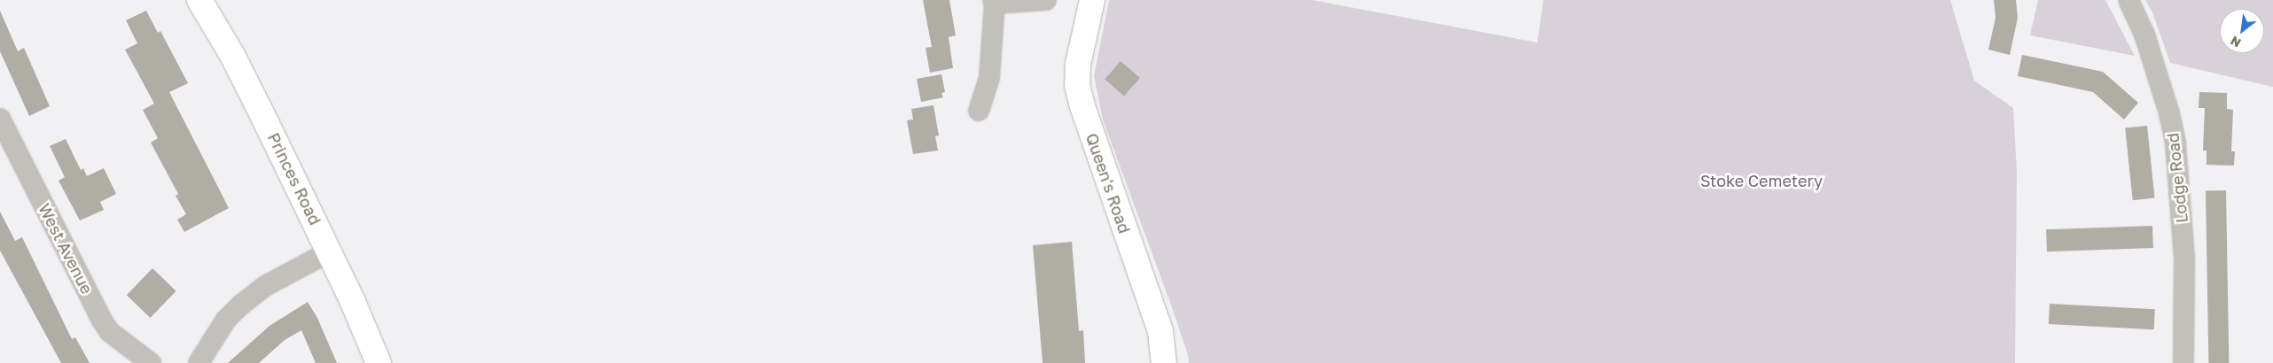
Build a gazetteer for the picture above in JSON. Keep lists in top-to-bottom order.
{
  "streets": {
    "street": [
      "Lodge Road",
      "Princes Road",
      "Queen's Road",
      "West Avenue"
    ]
  },
  "parks": ["Stoke Cemetery"],
  "north": "bottom left"
}
